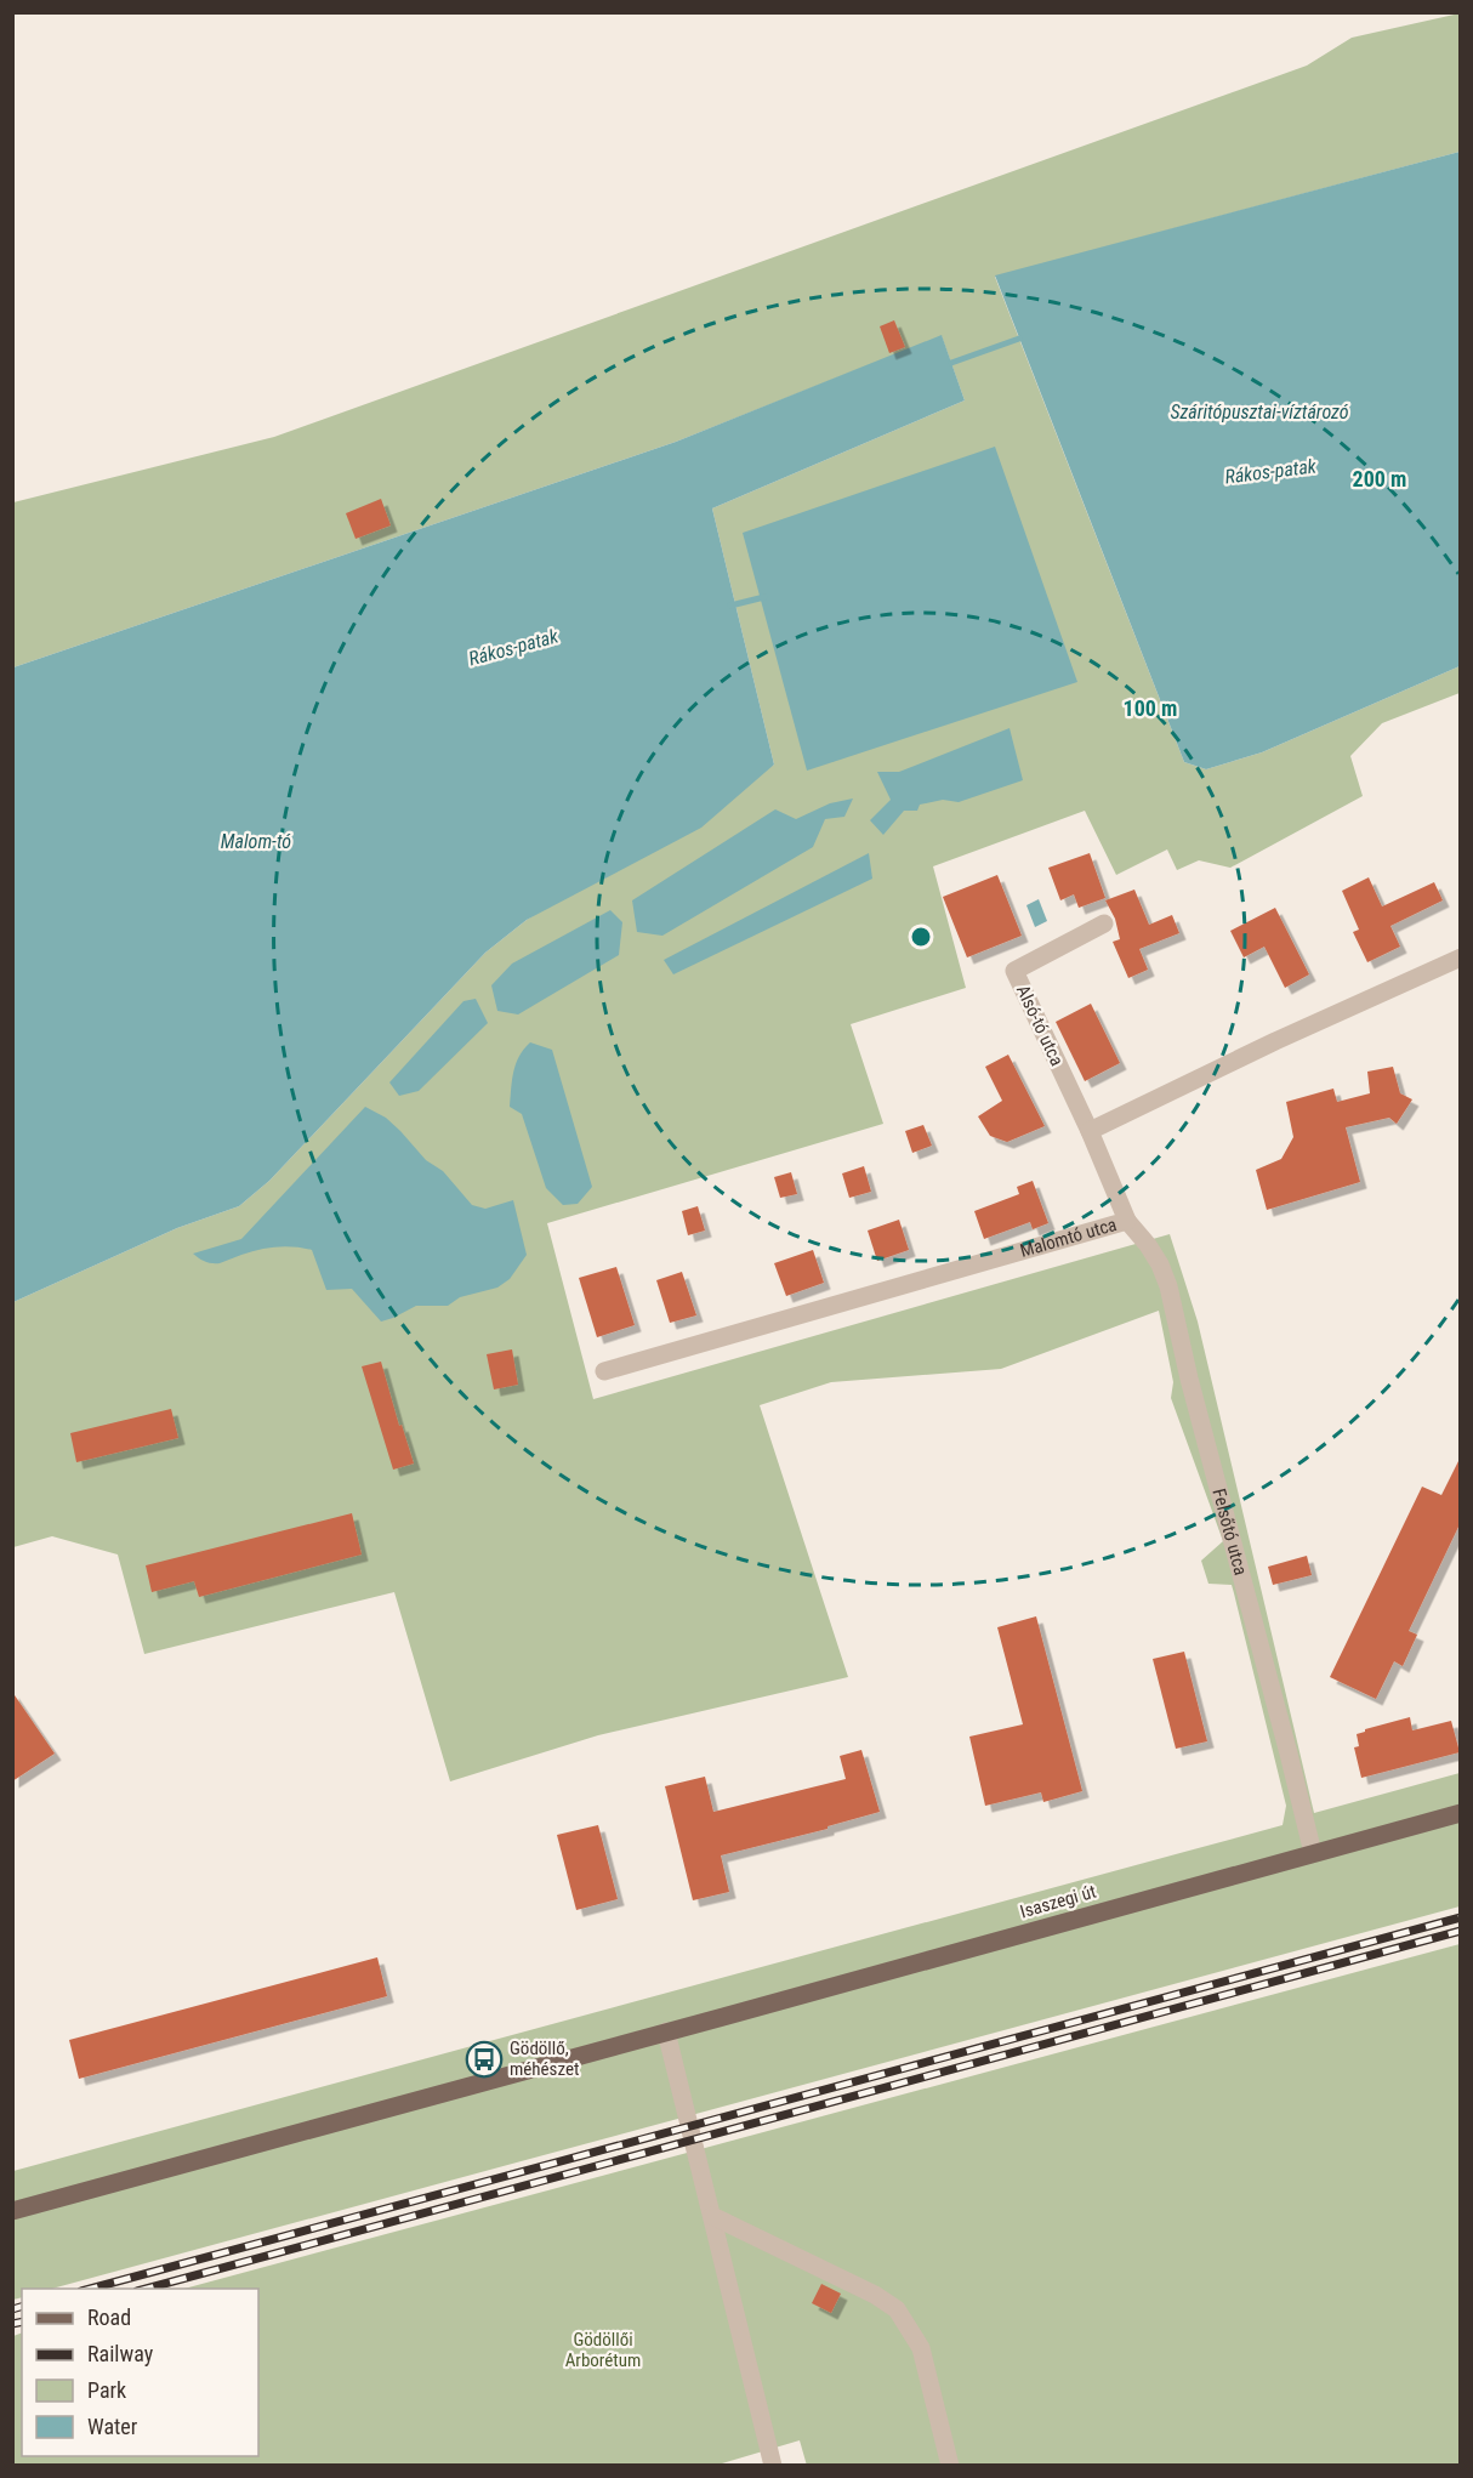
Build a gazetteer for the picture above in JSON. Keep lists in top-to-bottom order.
{
  "streets": {
    "main road": ["Isaszegi út"],
    "street": ["Alsó-tó utca", "Malomtó utca", "Felsőtó utca"]
  },
  "crossings": [
    ["Alsó-tó utca", "Malomtó utca"],
    ["Malomtó utca", "Felsőtó utca"],
    ["Felsőtó utca", "Isaszegi út"]
  ],
  "water": ["Száritópusztai-víztározó", "Rákos-patak", "Malom-tó"],
  "parks": ["Gödöllői Arborétum"],
  "places": {
    "bus stop": ["Gödöllő, méhészet"]
  },
  "legend": [
    "Road",
    "Railway",
    "Park",
    "Water"
  ],
  "rings": ["200 m", "100 m"]
}
